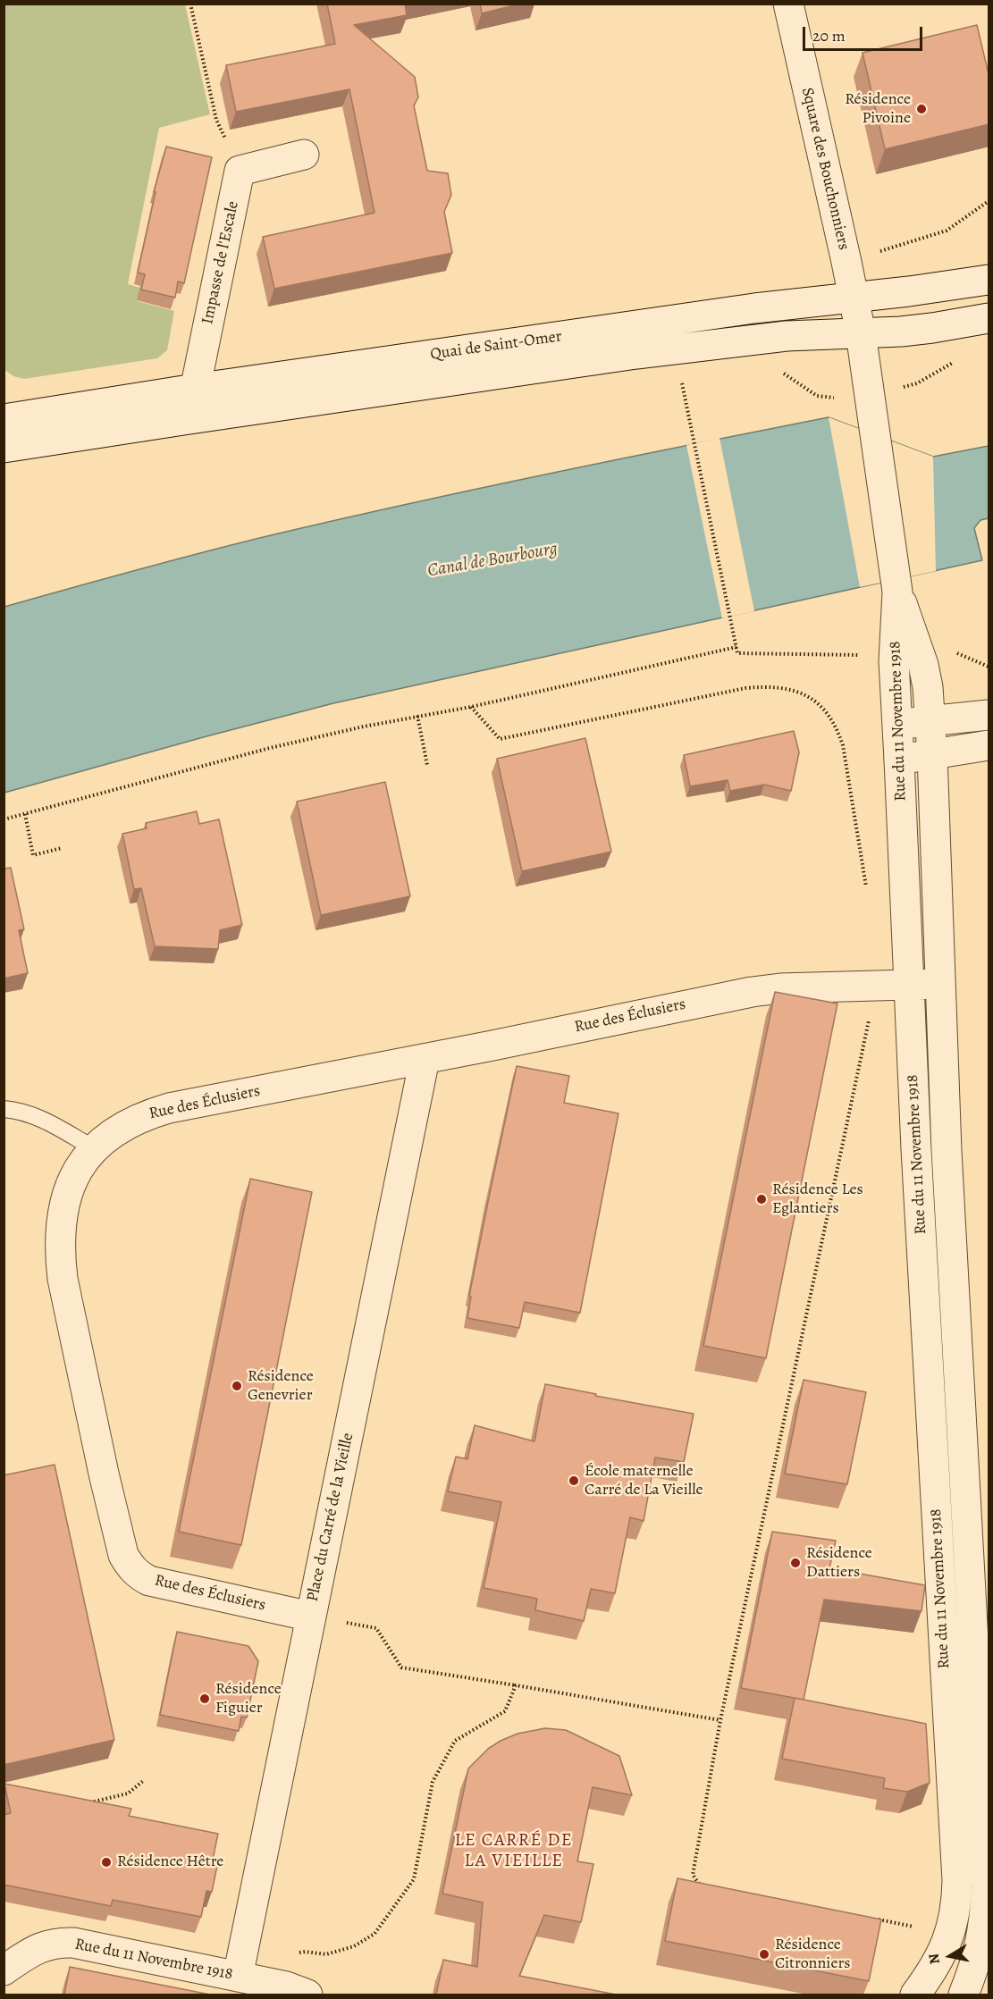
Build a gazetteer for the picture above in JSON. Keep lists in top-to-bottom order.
{
  "streets": {
    "street": [
      "Square des Bouchonniers",
      "Impasse de l'Escale",
      "Quai de Saint-Omer",
      "Rue du 11 Novembre 1918",
      "Rue des Éclusiers",
      "Place du Carré de la Vieille"
    ]
  },
  "crossings": [
    ["Square des Bouchonniers", "Quai de Saint-Omer"],
    ["Impasse de l'Escale", "Quai de Saint-Omer"],
    ["Rue du 11 Novembre 1918", "Rue des Éclusiers"],
    ["Rue du 11 Novembre 1918", "Place du Carré de la Vieille"],
    ["Rue des Éclusiers", "Place du Carré de la Vieille"]
  ],
  "districts": ["LE CARRÉ DE LA VIEILLE"],
  "water": ["Canal de Bourbourg"],
  "places": [
    "Résidence Pivoine",
    "Résidence Les Eglantiers",
    "Résidence Genevrier",
    "École maternelle Carré de La Vieille",
    "Résidence Dattiers",
    "Résidence Figuier",
    "Résidence Hêtre",
    "Résidence Citronniers"
  ],
  "scale_bar": "20 m",
  "north": "left"
}
